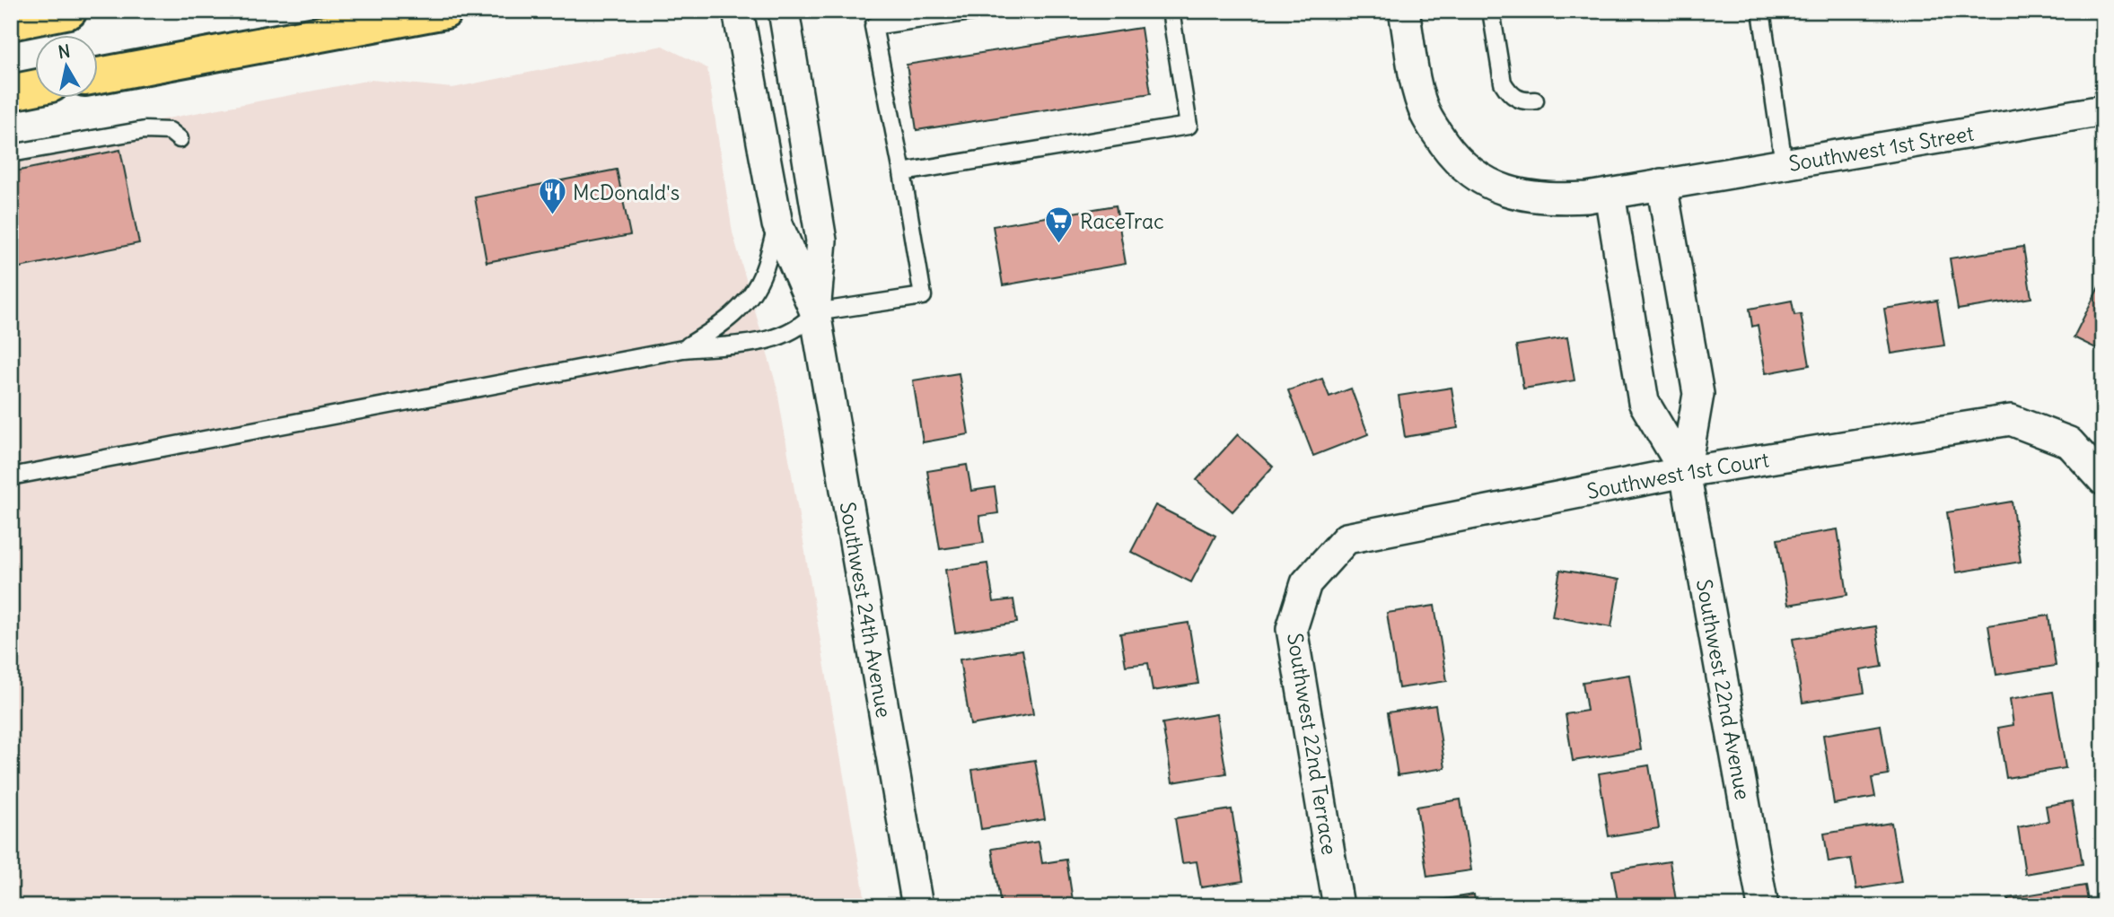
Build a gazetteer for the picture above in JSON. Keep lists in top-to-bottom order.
{
  "streets": {
    "street": [
      "Southwest 1st Street",
      "Southwest 1st Court",
      "Southwest 24th Avenue",
      "Southwest 22nd Avenue",
      "Southwest 22nd Terrace"
    ]
  },
  "crossings": [
    ["Southwest 1st Street", "Southwest 22nd Avenue"],
    ["Southwest 1st Court", "Southwest 22nd Avenue"],
    ["Southwest 1st Court", "Southwest 22nd Terrace"]
  ],
  "places": {
    "restaurant": ["McDonald's"],
    "supermarket": ["RaceTrac"]
  },
  "north": "top"
}
